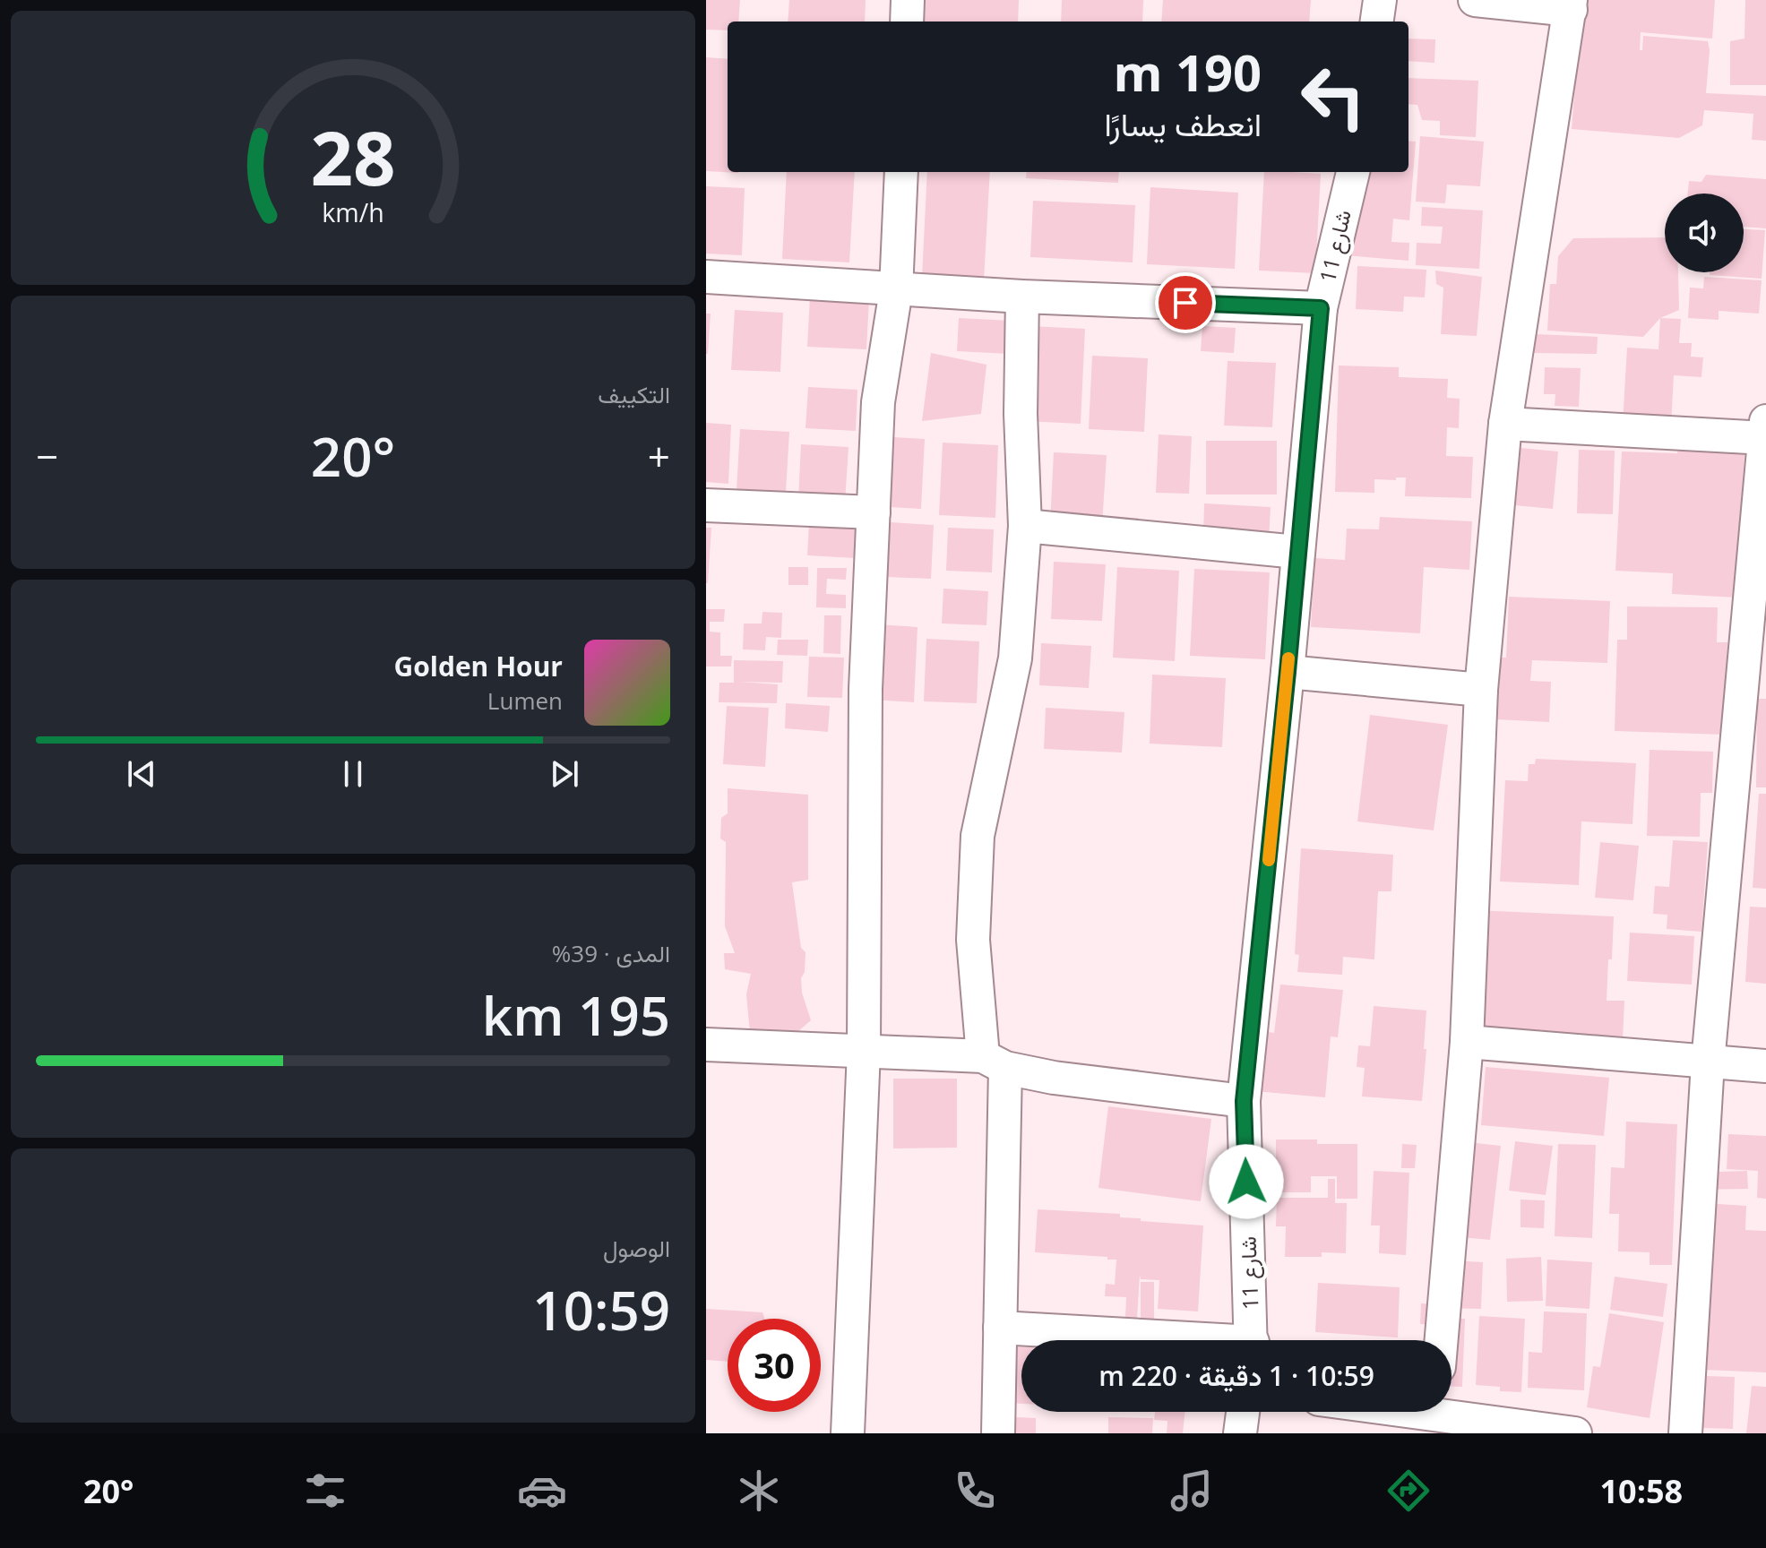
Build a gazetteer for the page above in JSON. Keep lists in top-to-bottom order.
{
  "streets": {
    "street": ["شارع 11"]
  },
  "page": {
    "turn": ["190 m", "انعطف يسارًا"],
    "tile": [
      "التكييف",
      ["المدى · 39%", "195 km"],
      ["الوصول", "10:59"]
    ],
    "heat": ["−", "20°", "+"],
    "song": ["Golden Hour", "Lumen"],
    "limit": "30",
    "trip": "10:59 · 1 دقيقة · 220 m",
    "tabs": ["10:58", "20°"],
    "gauge": ["28", "km/h"]
  }
}
